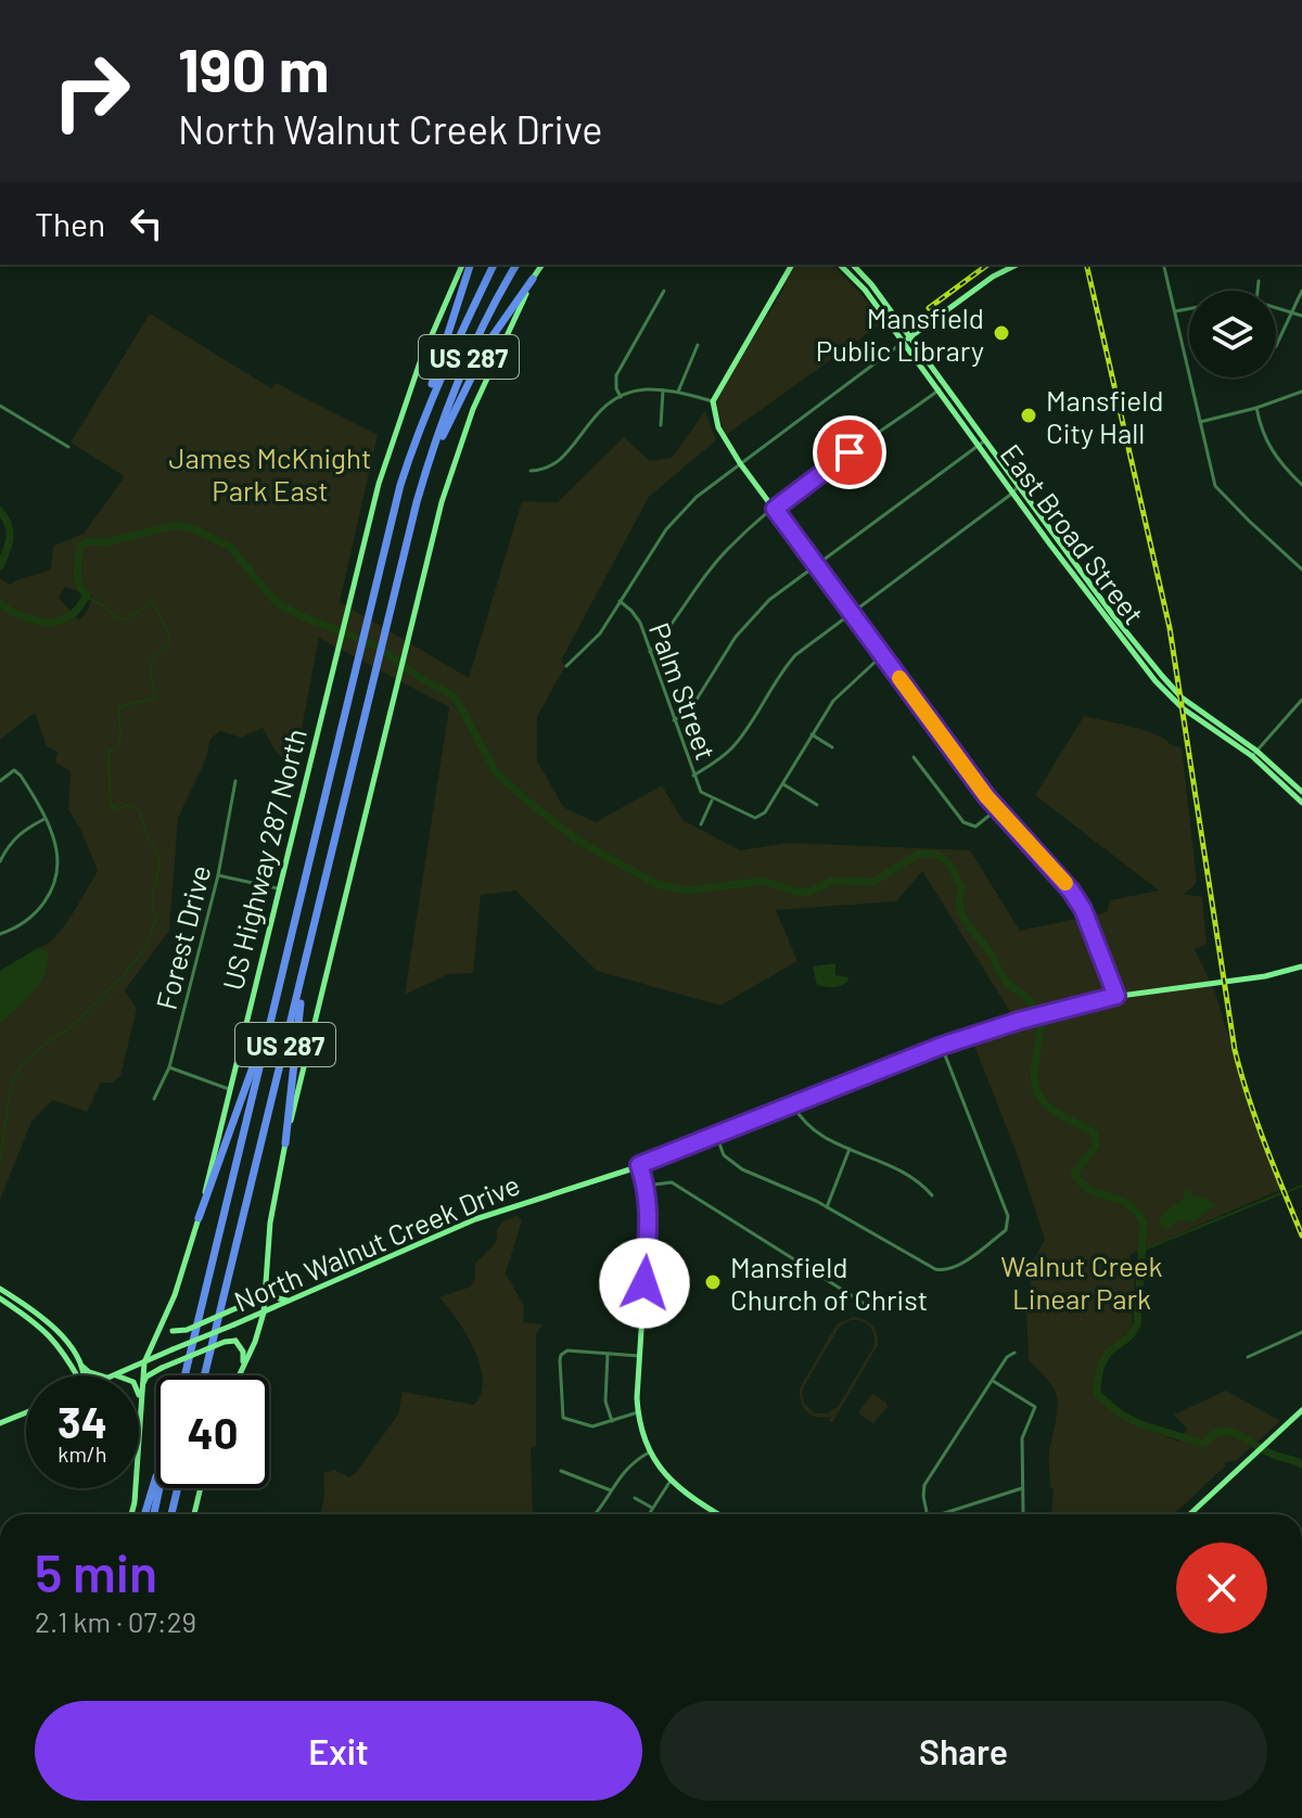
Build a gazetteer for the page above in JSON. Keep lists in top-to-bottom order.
{
  "streets": {
    "highway": ["US 287"],
    "main road": ["East Broad Street", "US Highway 287 North", "North Walnut Creek Drive"],
    "street": ["Palm Street", "Forest Drive"]
  },
  "crossings": [
    ["US Highway 287 North", "North Walnut Creek Drive"]
  ],
  "parks": ["James McKnight Park East", "Walnut Creek Linear Park"],
  "places": ["Mansfield Public Library", "Mansfield City Hall", "Mansfield Church of Christ"],
  "page": {
    "turn": ["190 m", "North Walnut Creek Drive"],
    "then": "Then",
    "speed": "34 km/h",
    "limit": "40",
    "heading": ["5 min", "2.1 km · 07:29"],
    "buttons": ["Exit", "Share"]
  }
}
